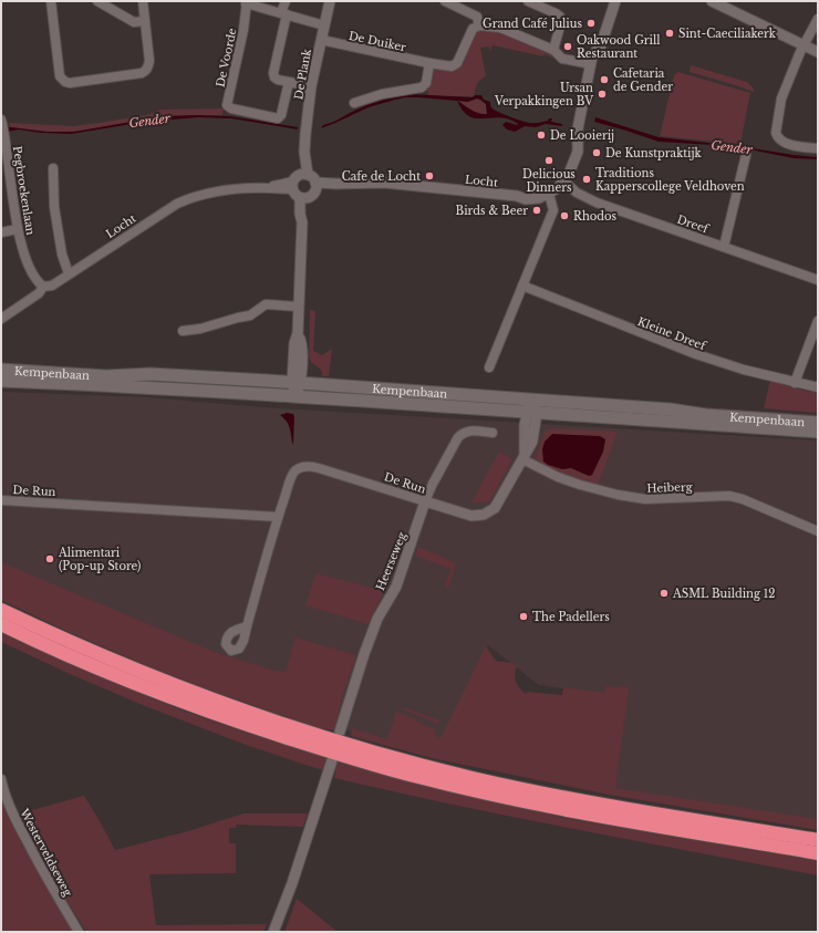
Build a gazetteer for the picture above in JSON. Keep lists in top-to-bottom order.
{
  "streets": {
    "main road": ["Kempenbaan"],
    "street": [
      "De Duiker",
      "De Voorde",
      "De Plank",
      "Locht",
      "Pegbroekenlaan",
      "Dreef",
      "Kleine Dreef",
      "De Run",
      "Heiberg",
      "Heerseweg",
      "Westerveldseweg"
    ]
  },
  "crossings": [
    ["De Duiker", "De Plank"],
    ["De Plank", "Locht"],
    ["Locht", "Pegbroekenlaan"],
    ["De Run", "Heiberg"],
    ["De Run", "Heerseweg"]
  ],
  "water": ["Gender"],
  "places": [
    "Grand Café Julius",
    "Sint-Caeciliakerk",
    "Oakwood Grill Restaurant",
    "Cafetaria de Gender",
    "Ursan Verpakkingen BV",
    "De Looierij",
    "De Kunstpraktijk",
    "Delicious Dinners",
    "Cafe de Locht",
    "Traditions Kapperscollege Veldhoven",
    "Birds & Beer",
    "Rhodos",
    "Alimentari (Pop-up Store)",
    "ASML Building 12",
    "The Padellers"
  ]
}
